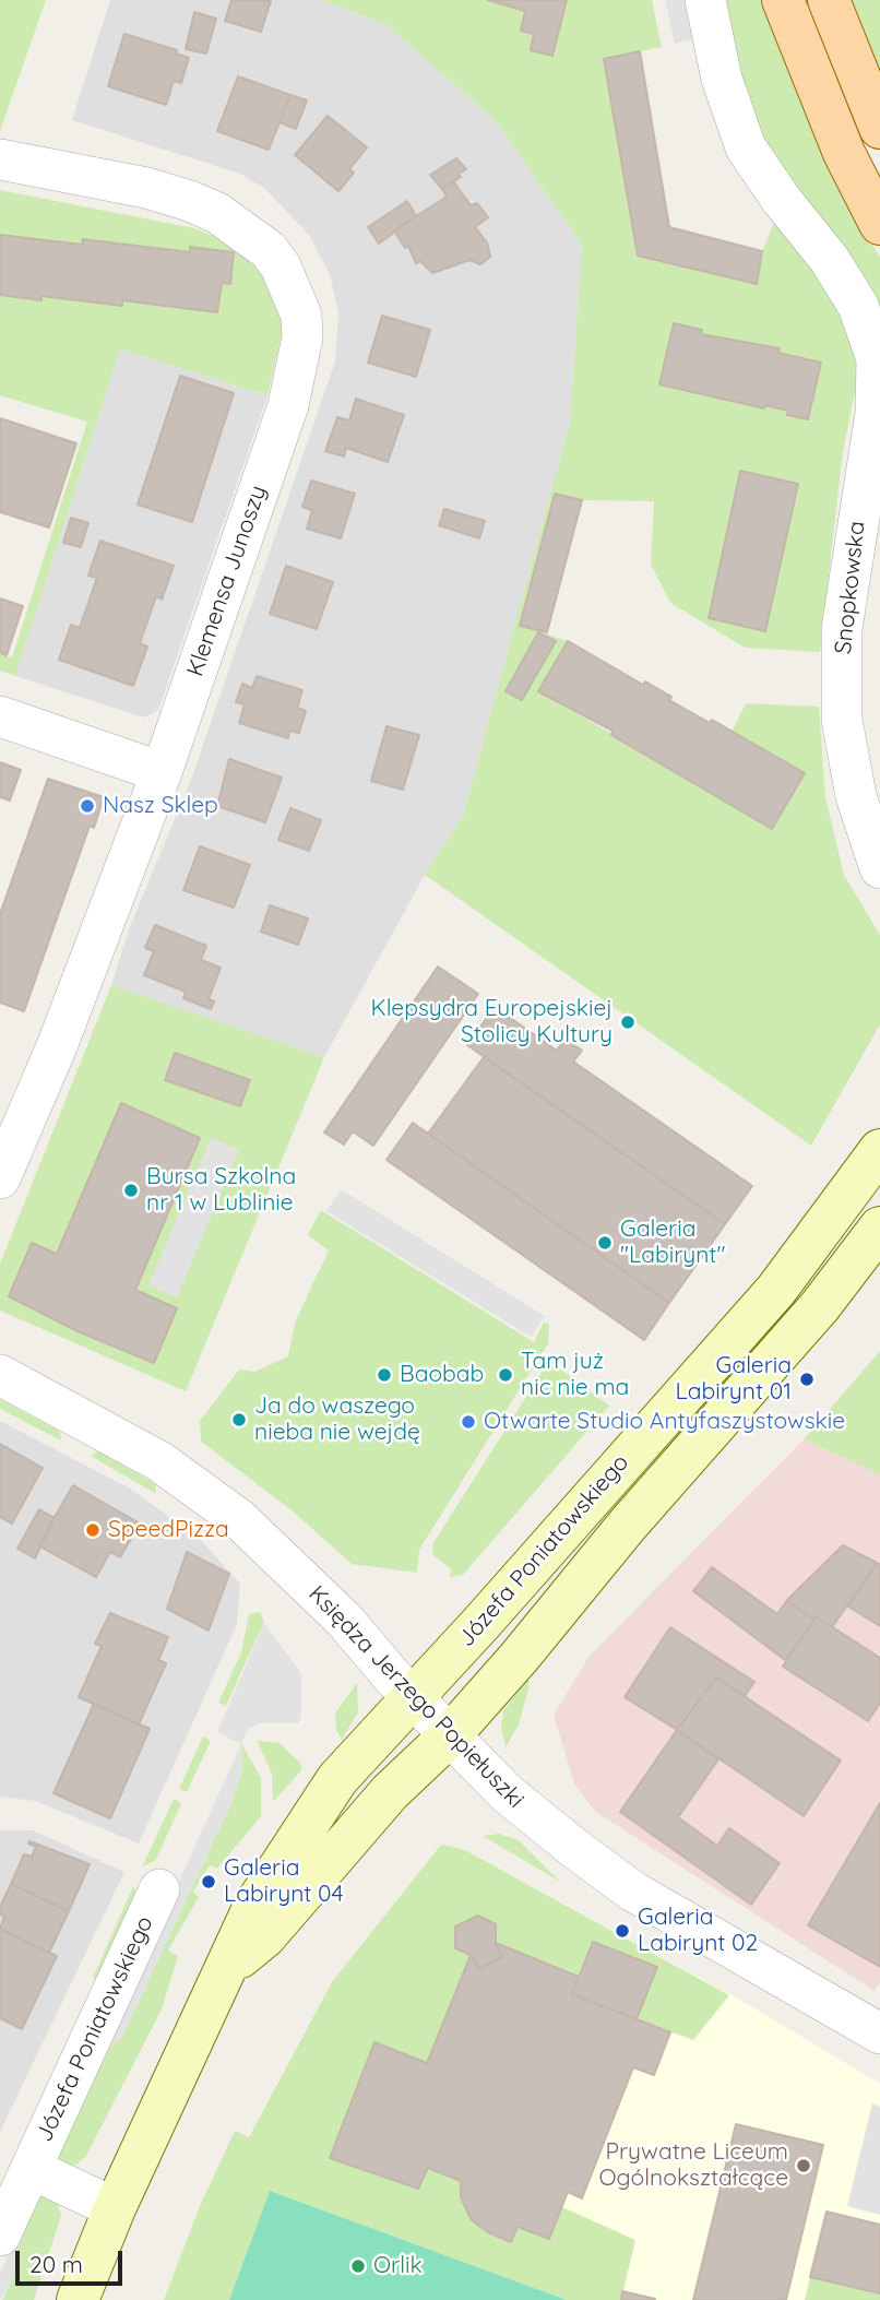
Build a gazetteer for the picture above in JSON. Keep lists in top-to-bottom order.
{
  "streets": {
    "main road": ["Józefa Poniatowskiego"],
    "street": ["Klemensa Junoszy", "Snopkowska", "Księdza Jerzego Popiełuszki"]
  },
  "crossings": [
    ["Józefa Poniatowskiego", "Księdza Jerzego Popiełuszki"]
  ],
  "places": [
    "Nasz Sklep",
    "Klepsydra Europejskiej Stolicy Kultury",
    "Bursa Szkolna nr 1 w Lublinie",
    "Galeria \"Labirynt\"",
    "Baobab",
    "Tam już nic nie ma",
    "Galeria Labirynt 01",
    "Ja do waszego nieba nie wejdę",
    "Otwarte Studio Antyfaszystowskie",
    "SpeedPizza",
    "Galeria Labirynt 04",
    "Galeria Labirynt 02",
    "Prywatne Liceum Ogólnokształcące",
    "Orlik"
  ],
  "scale_bar": "20 m"
}
